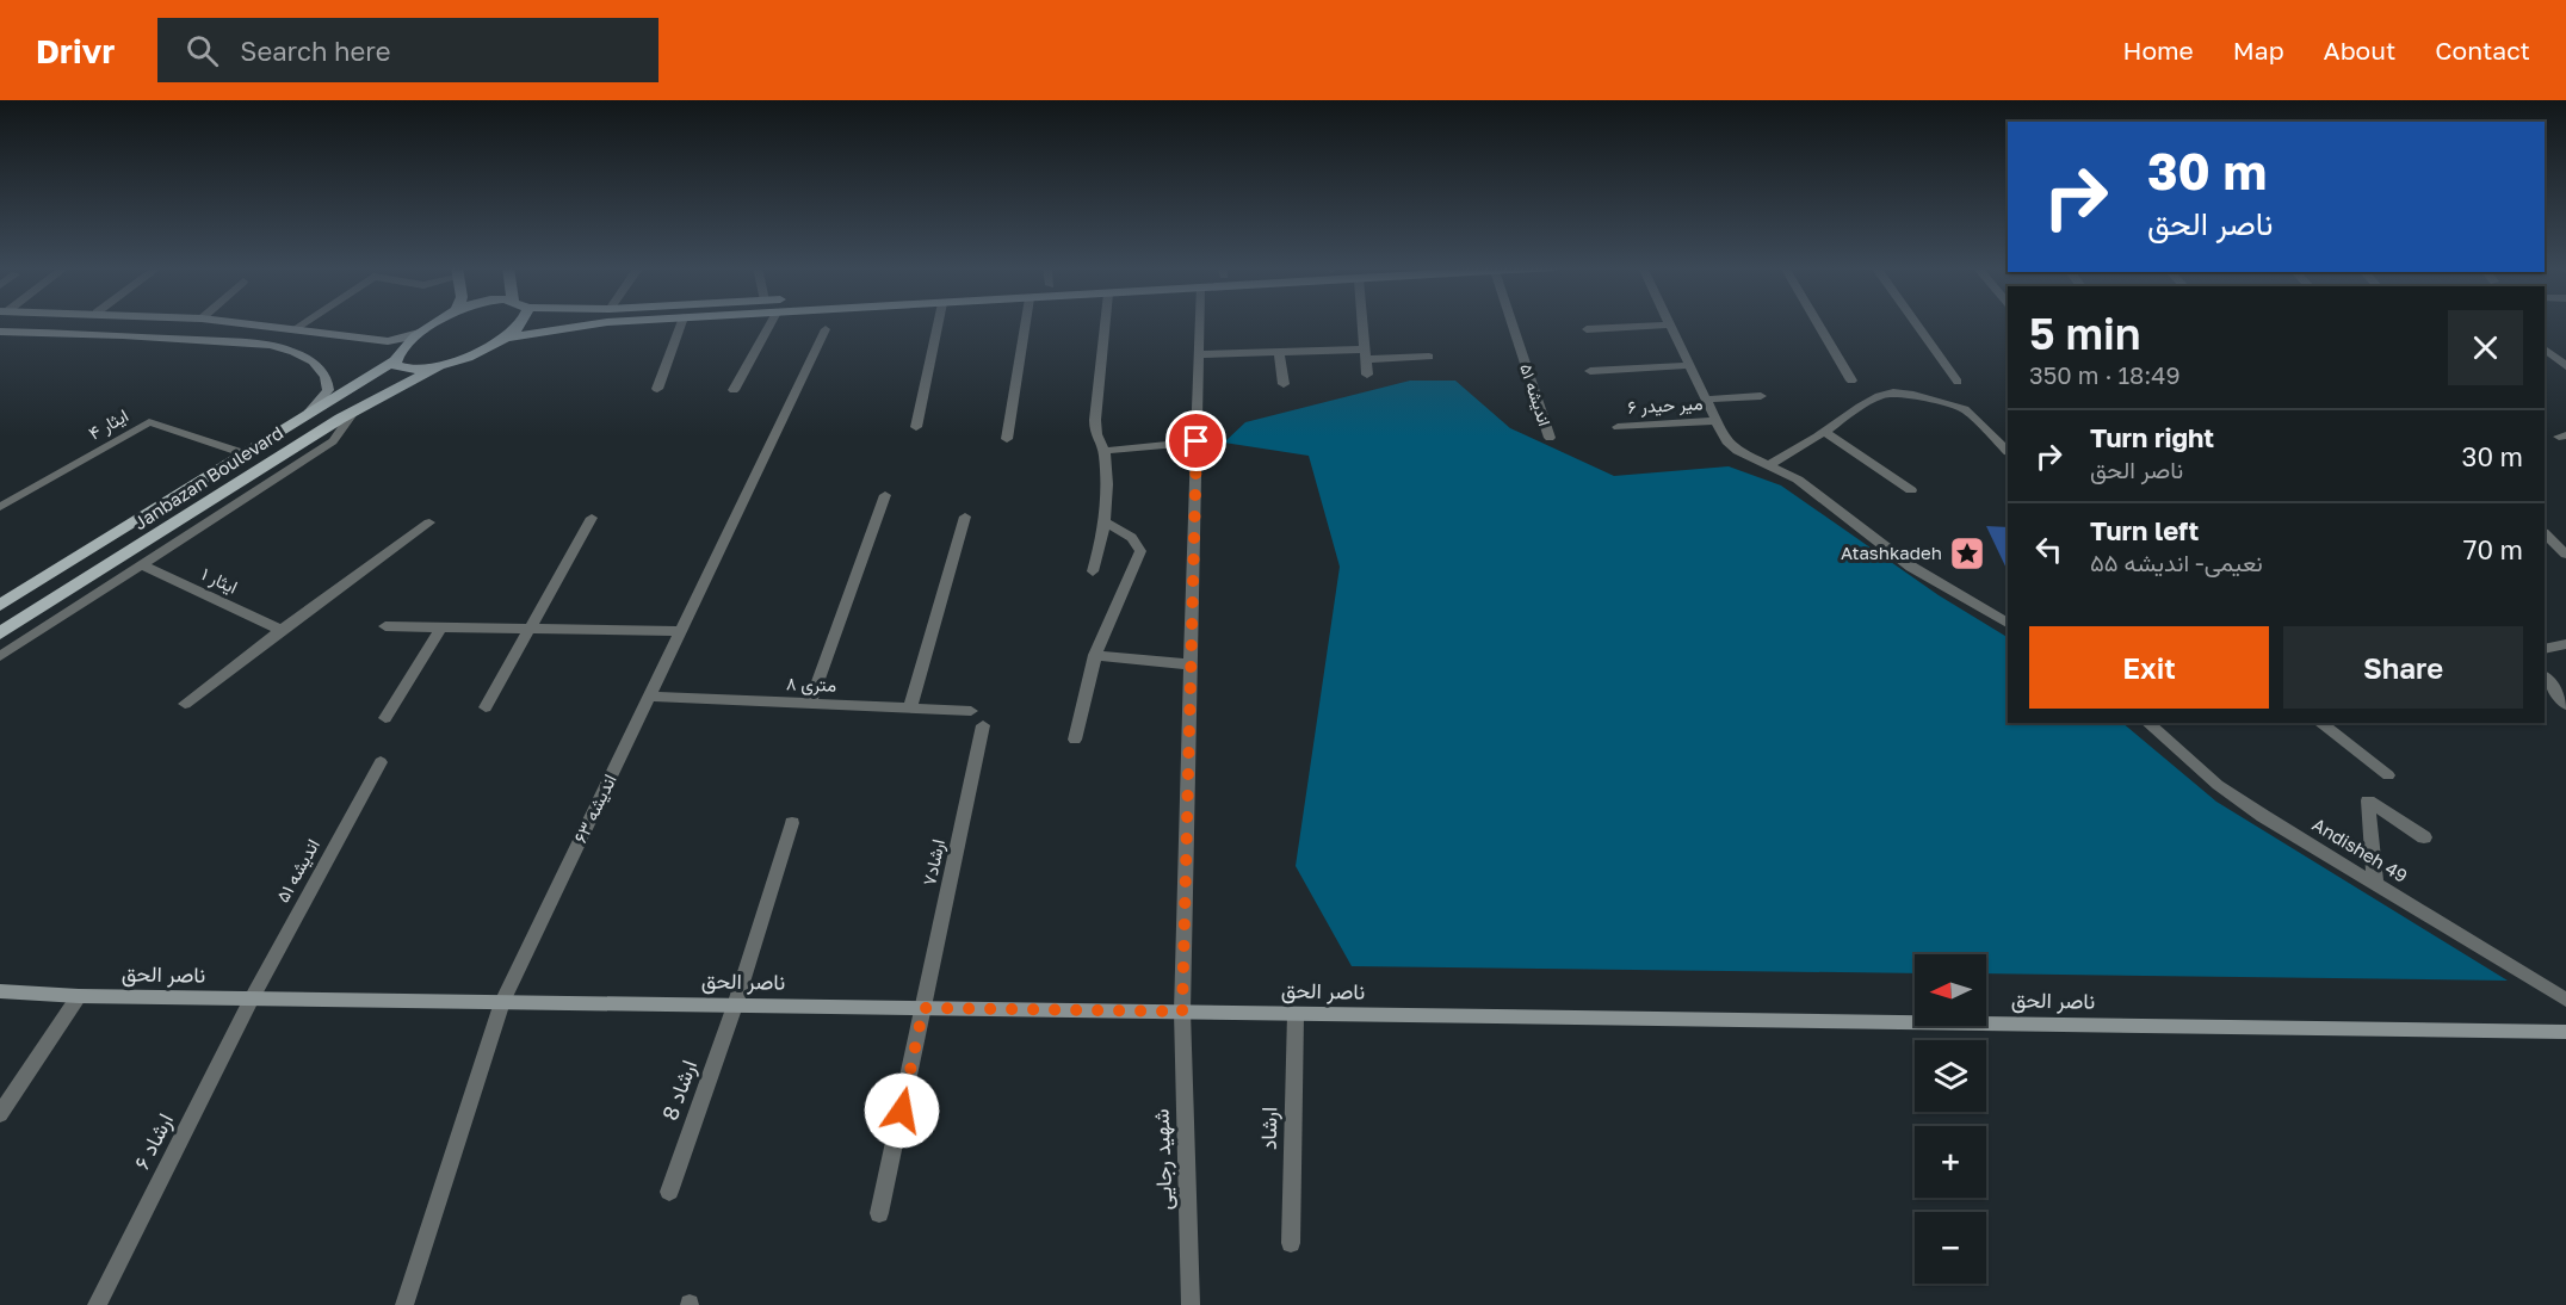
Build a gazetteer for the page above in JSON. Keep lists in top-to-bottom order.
{
  "streets": {
    "main road": ["Janbazan Boulevard"],
    "street": [
      "اندیشه ۵۱",
      "میر حیدر ۶",
      "ایثار ۴",
      "ایثار ۱",
      "۸ متری",
      "اندیشه ۶۳",
      "Andisheh 49",
      "ارشاد۷",
      "ناصر الحق",
      "ارشاد 8",
      "ارشاد",
      "ارشاد ۶",
      "شهید رجایی"
    ]
  },
  "crossings": [
    ["اندیشه ۵۱", "ناصر الحق"],
    ["اندیشه ۵۱", "ارشاد ۶"],
    ["ایثار ۴", "Janbazan Boulevard"],
    ["۸ متری", "اندیشه ۶۳"],
    ["اندیشه ۶۳", "ناصر الحق"],
    ["ارشاد۷", "ناصر الحق"],
    ["ناصر الحق", "ارشاد 8"],
    ["ناصر الحق", "ارشاد"],
    ["ناصر الحق", "ارشاد ۶"],
    ["ناصر الحق", "شهید رجایی"]
  ],
  "places": {
    "place": ["Atashkadeh"]
  },
  "north": "left",
  "page": {
    "header": "Drivr",
    "search": "Search here",
    "nav": [
      "Home",
      "Map",
      "About",
      "Contact"
    ],
    "turn": ["30 m", "ناصر الحق"],
    "heading": ["5 min", "350 m · 18:49"],
    "list": [
      {
        "name": "Turn right",
        "note": "ناصر الحق",
        "value": "30 m"
      },
      {
        "name": "Turn left",
        "note": "نعیمی- اندیشه ۵۵",
        "value": "70 m"
      }
    ],
    "buttons": ["Exit", "Share"],
    "map_buttons": ["+", "−"]
  }
}
